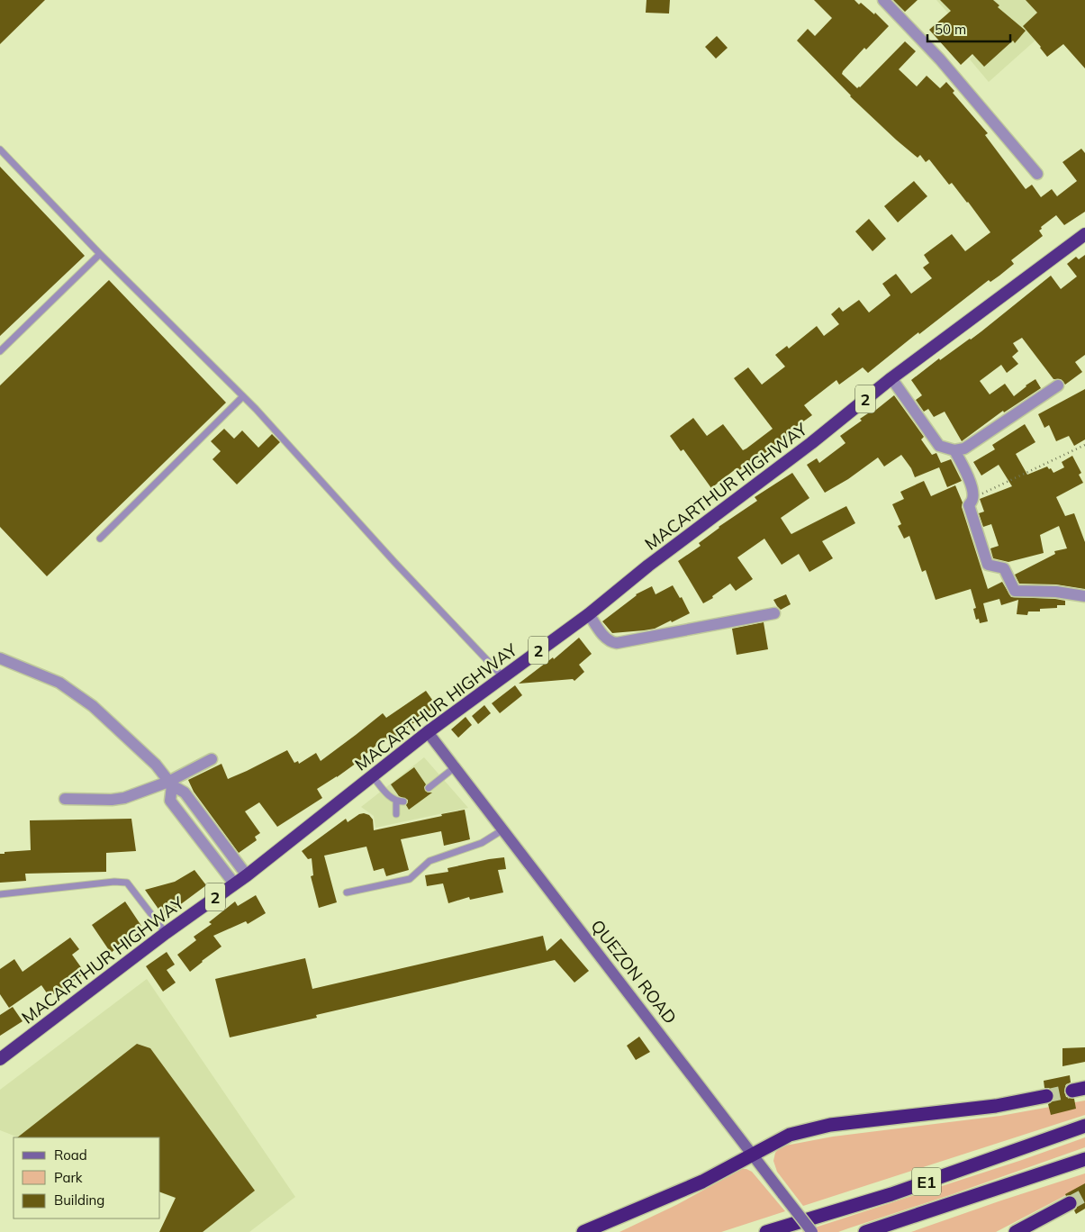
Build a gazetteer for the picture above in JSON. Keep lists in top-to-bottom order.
{
  "streets": {
    "highway": ["2", "MACARTHUR HIGHWAY", "E1"],
    "main road": ["QUEZON ROAD"]
  },
  "crossings": [
    ["MACARTHUR HIGHWAY", "QUEZON ROAD"]
  ],
  "legend": ["Road", "Park", "Building"],
  "scale_bar": "50 m"
}
